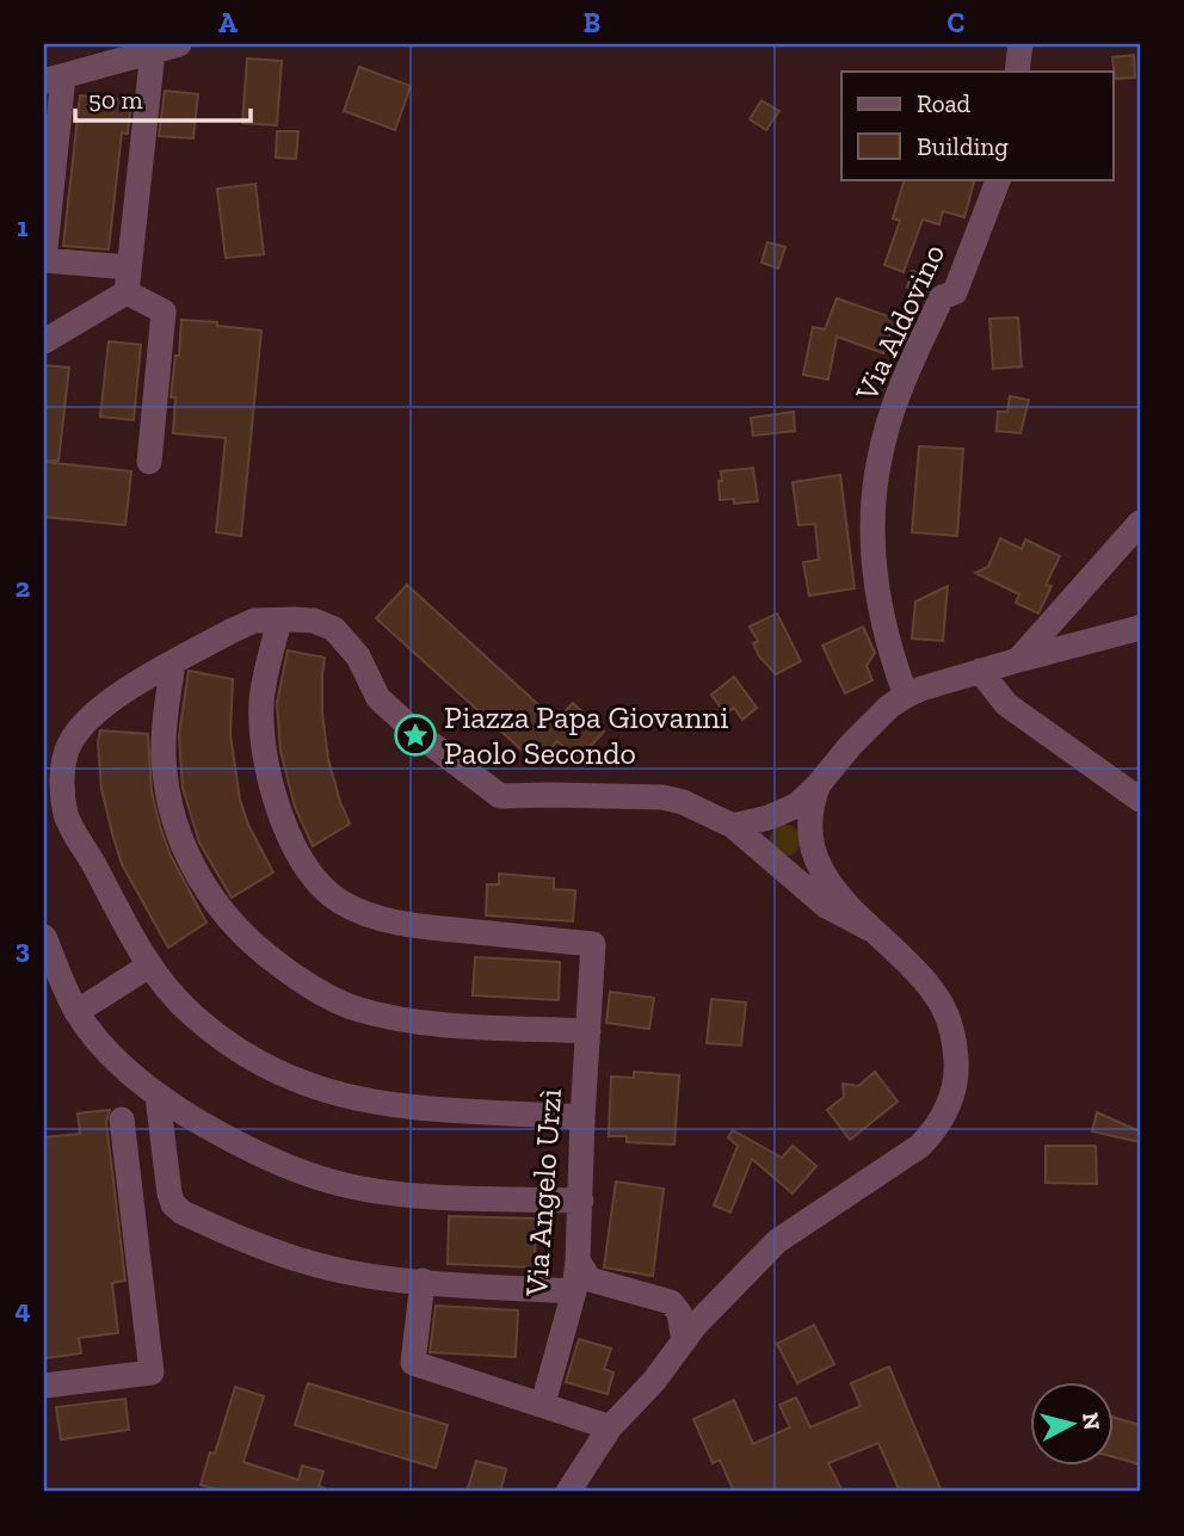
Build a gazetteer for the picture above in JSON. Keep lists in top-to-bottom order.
{
  "streets": {
    "street": ["Via Aldovino", "Via Angelo Urzì"]
  },
  "places": {
    "place": ["Piazza Papa Giovanni Paolo Secondo"]
  },
  "legend": ["Road", "Building"],
  "scale_bar": "50 m",
  "north": "right",
  "grid": {
    "columns": ["A", "B", "C"],
    "rows": [
      "1",
      "2",
      "3",
      "4"
    ]
  }
}
